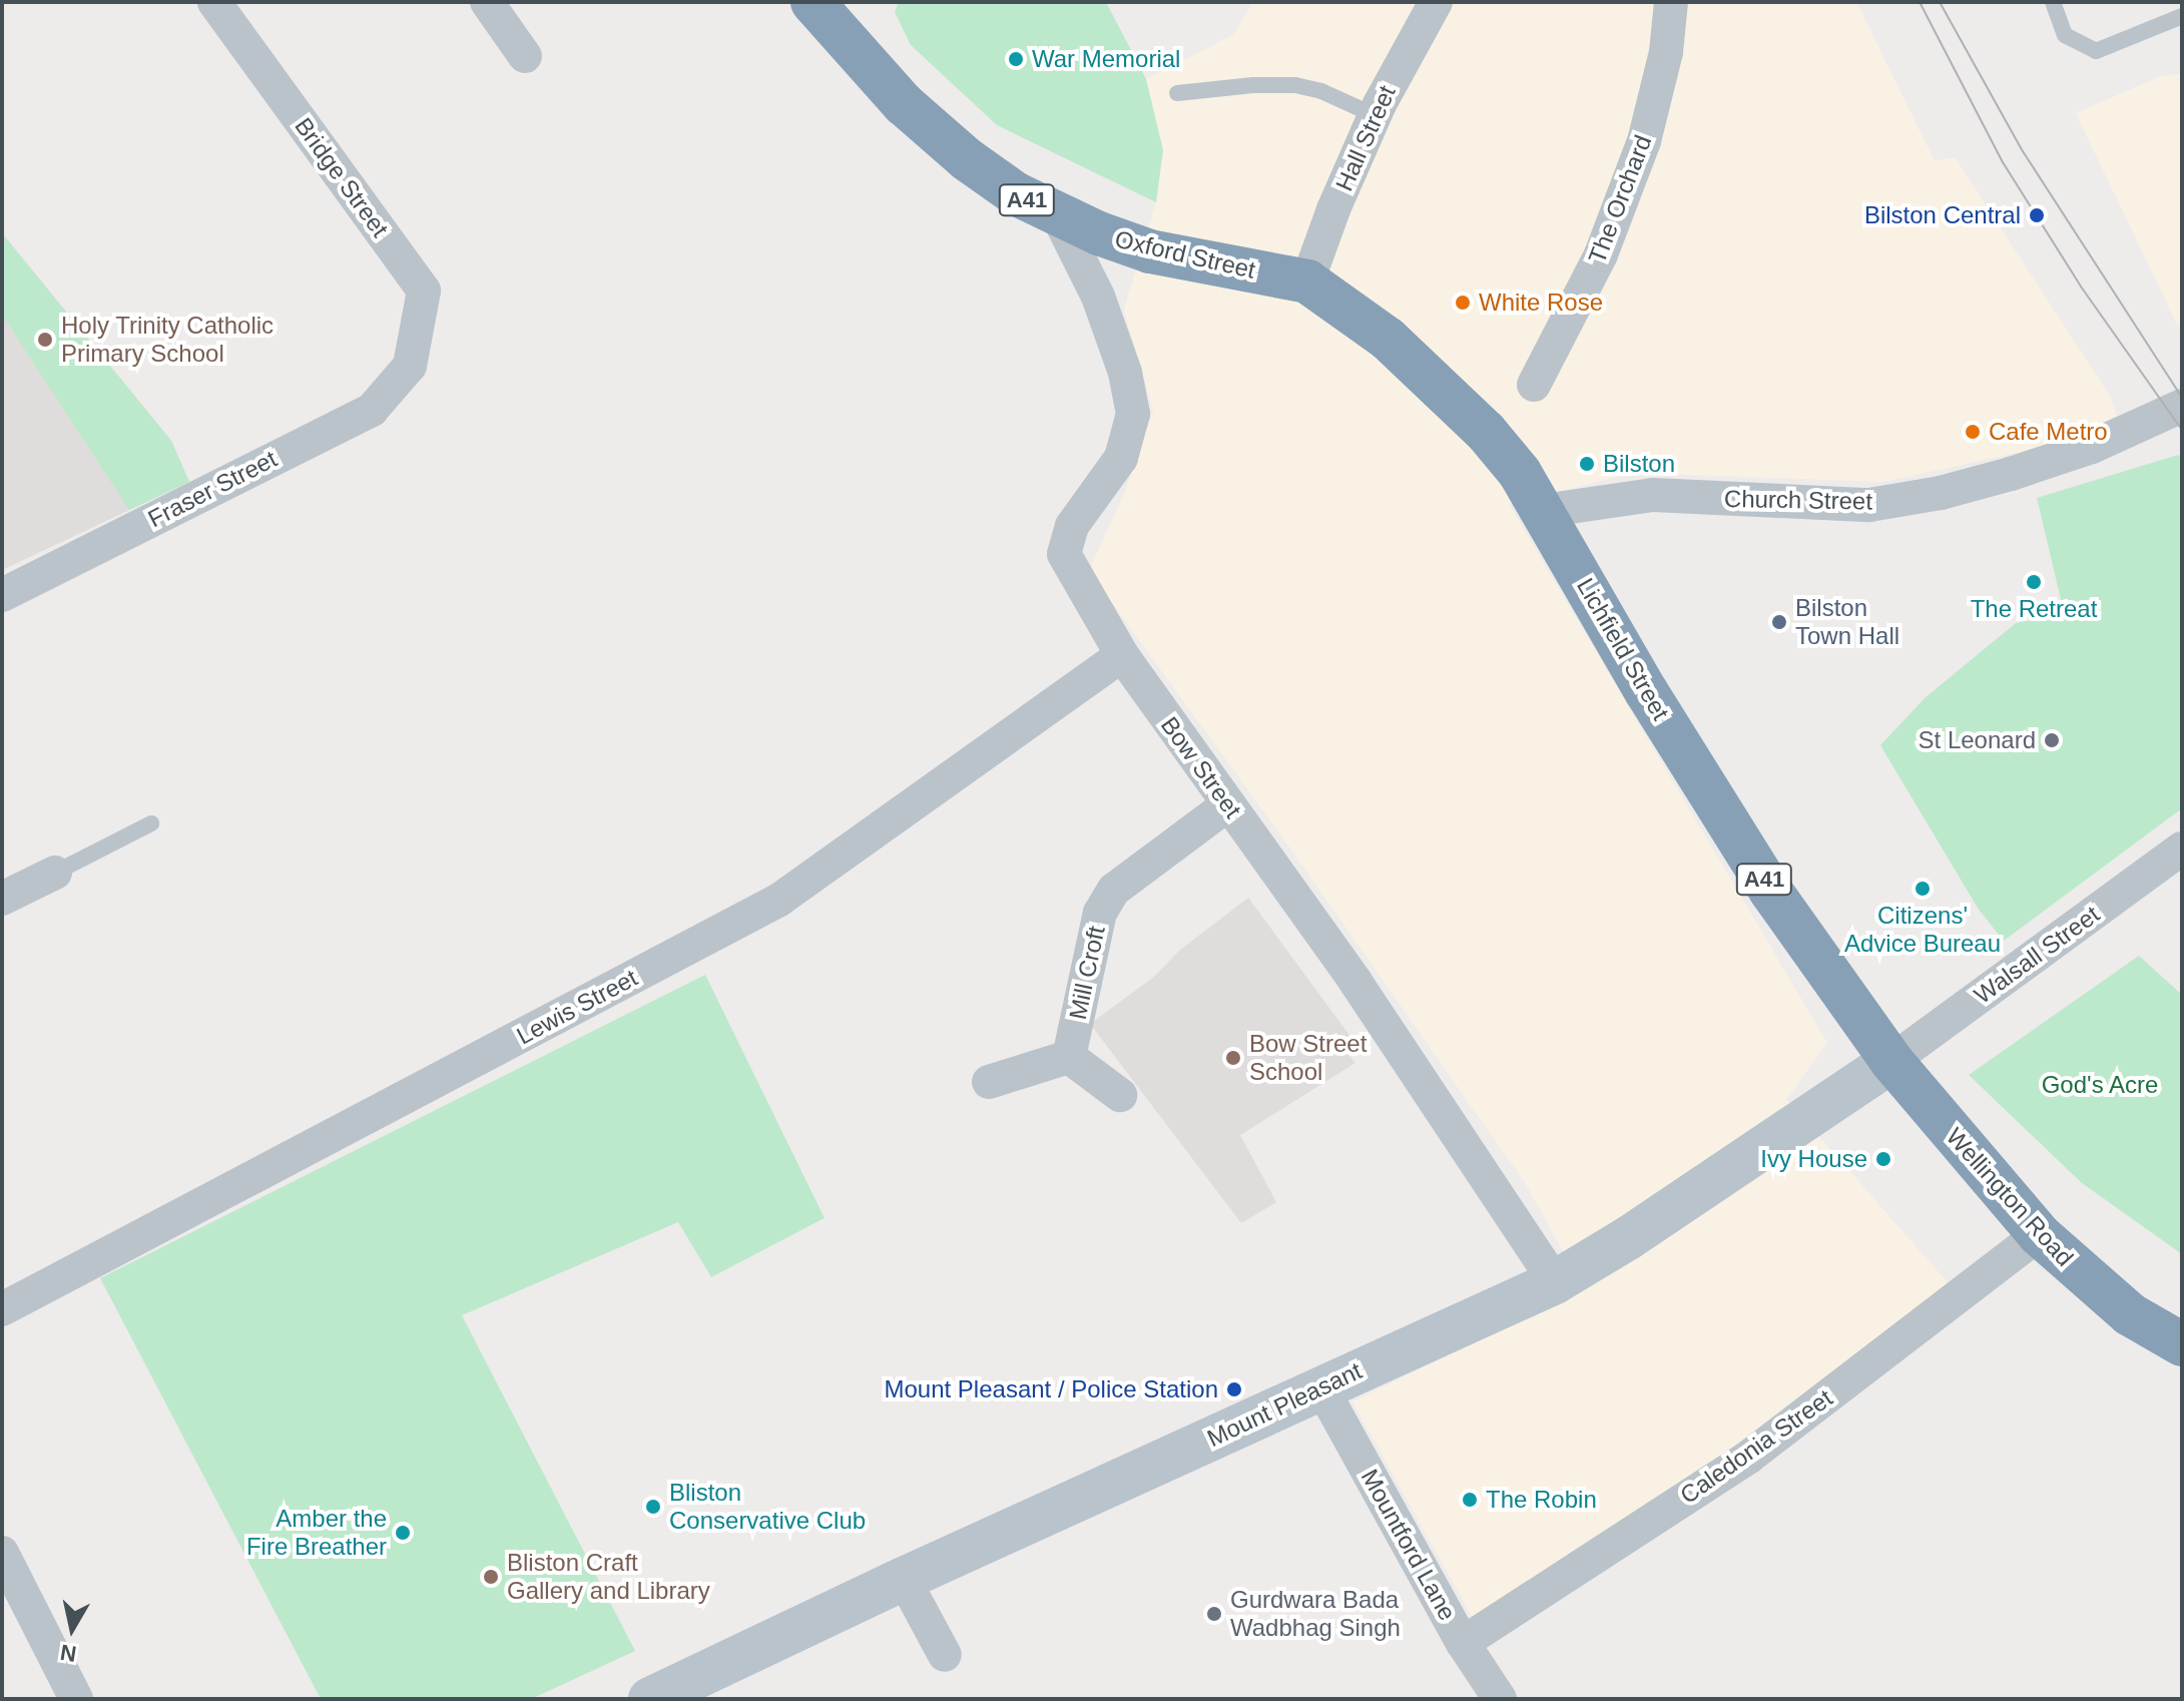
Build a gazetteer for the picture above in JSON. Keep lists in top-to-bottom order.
{
  "streets": {
    "highway": [
      "A41",
      "Oxford Street",
      "Lichfield Street",
      "Wellington Road"
    ],
    "main road": ["Mount Pleasant"],
    "street": [
      "Hall Street",
      "Bridge Street",
      "The Orchard",
      "Fraser Street",
      "Church Street",
      "Bow Street",
      "Walsall Street",
      "Mill Croft",
      "Lewis Street",
      "Caledonia Street",
      "Mountford Lane"
    ]
  },
  "crossings": [
    ["Hall Street", "Oxford Street"],
    ["Hall Street", "Lichfield Street"],
    ["Bridge Street", "Fraser Street"],
    ["Oxford Street", "Lichfield Street"],
    ["Oxford Street", "Bow Street"],
    ["Church Street", "Lichfield Street"],
    ["Lichfield Street", "Walsall Street"],
    ["Lichfield Street", "Wellington Road"],
    ["Lichfield Street", "Mount Pleasant"],
    ["Bow Street", "Mill Croft"],
    ["Bow Street", "Lewis Street"],
    ["Bow Street", "Mount Pleasant"],
    ["Walsall Street", "Wellington Road"],
    ["Walsall Street", "Mount Pleasant"],
    ["Wellington Road", "Mount Pleasant"],
    ["Wellington Road", "Caledonia Street"],
    ["Mount Pleasant", "Mountford Lane"],
    ["Caledonia Street", "Mountford Lane"]
  ],
  "parks": ["God's Acre"],
  "places": [
    "War Memorial",
    "Bilston Central",
    "White Rose",
    "Holy Trinity Catholic Primary School",
    "Cafe Metro",
    "Bilston",
    "The Retreat",
    "Bilston Town Hall",
    "St Leonard",
    "Citizens' Advice Bureau",
    "Bow Street School",
    "Ivy House",
    "Mount Pleasant / Police Station",
    "The Robin",
    "Bliston Conservative Club",
    "Amber the Fire Breather",
    "Bliston Craft Gallery and Library",
    "Gurdwara Bada Wadbhag Singh"
  ],
  "north": "bottom"
}
